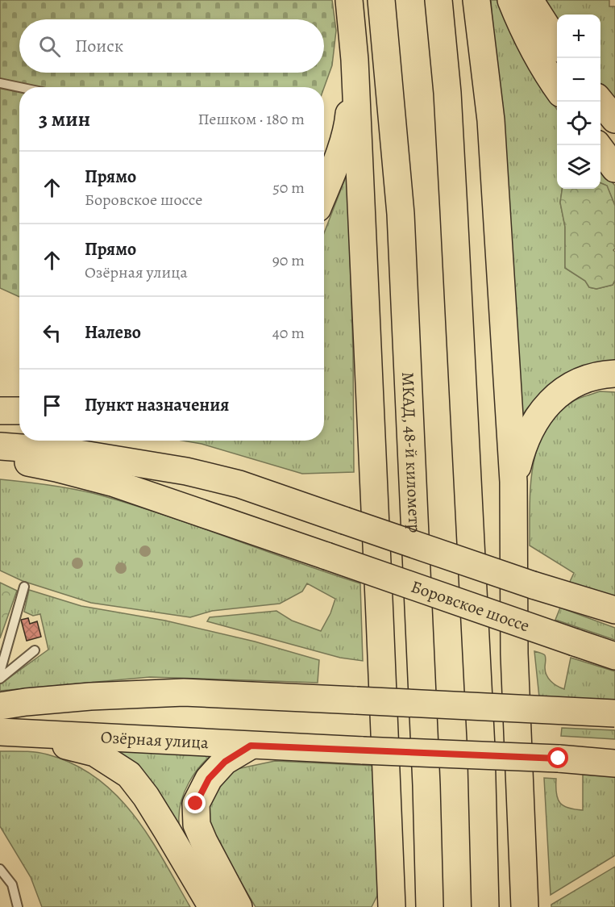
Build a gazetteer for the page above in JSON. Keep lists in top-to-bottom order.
{
  "streets": {
    "main road": ["МКАД, 48-й километр", "Боровское шоссе", "Озёрная улица"]
  },
  "page": {
    "map_buttons": ["+", "−"],
    "search": "Поиск",
    "heading": ["3 мин", "Пешком · 180 m"],
    "list": [
      ["Прямо", "Боровское шоссе", "50 m"],
      ["Прямо", "Озёрная улица", "90 m"],
      ["Налево", "40 m"],
      "Пункт назначения"
    ]
  }
}
